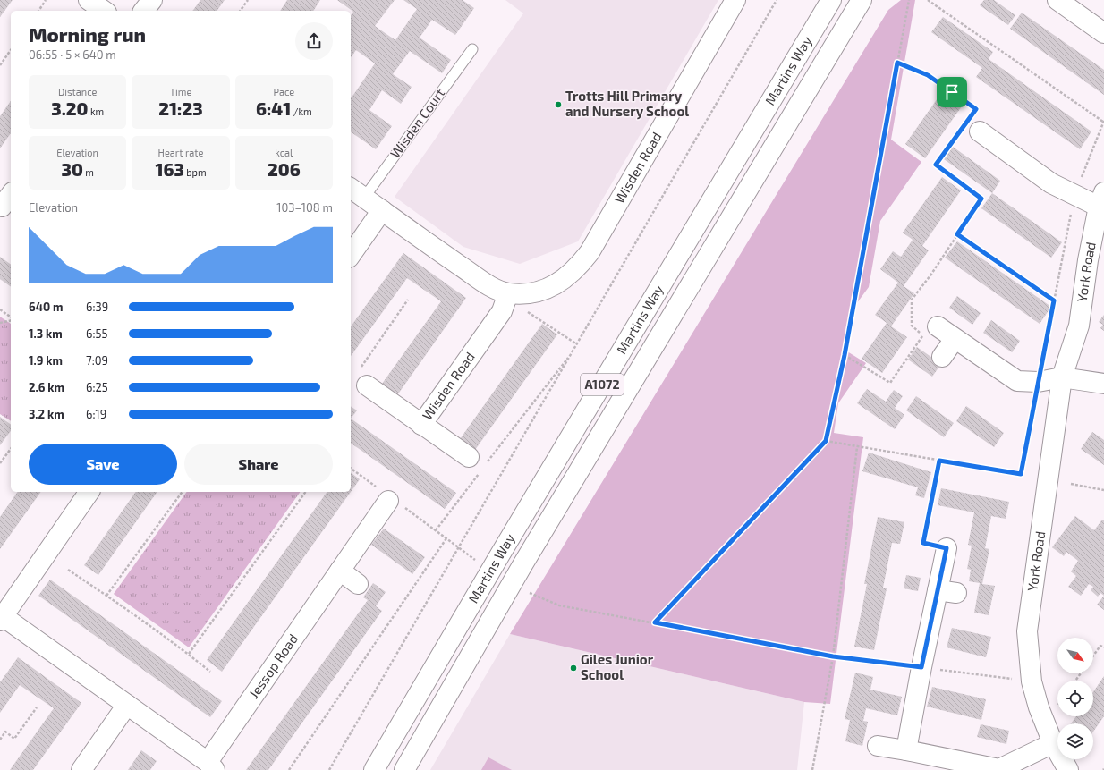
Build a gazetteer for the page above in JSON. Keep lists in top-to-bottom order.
{
  "streets": {
    "street": [
      "Martins Way",
      "Wisden Road",
      "York Road",
      "A1072",
      "Jessop Road"
    ],
    "lane": ["Wisden Court"]
  },
  "crossings": [
    ["Wisden Court", "Wisden Road"]
  ],
  "places": ["Trotts Hill Primary and Nursery School", "Giles Junior School"],
  "north": "bottom right",
  "page": {
    "heading": ["Morning run", "06:55 · 5 × 640 m"],
    "stats": [
      ["Distance", "3.20 km"],
      ["Time", "21:23"],
      ["Pace", "6:41 /km"],
      ["Elevation", "30 m"],
      ["Heart rate", "163 bpm"],
      ["kcal", "206"]
    ],
    "chart": ["Elevation", "103–108 m"],
    "list": [
      {
        "name": "640 m",
        "note": "6:39"
      },
      {
        "name": "1.3 km",
        "note": "6:55"
      },
      {
        "name": "1.9 km",
        "note": "7:09"
      },
      {
        "name": "2.6 km",
        "note": "6:25"
      },
      {
        "name": "3.2 km",
        "note": "6:19"
      }
    ],
    "buttons": ["Save", "Share"]
  }
}
